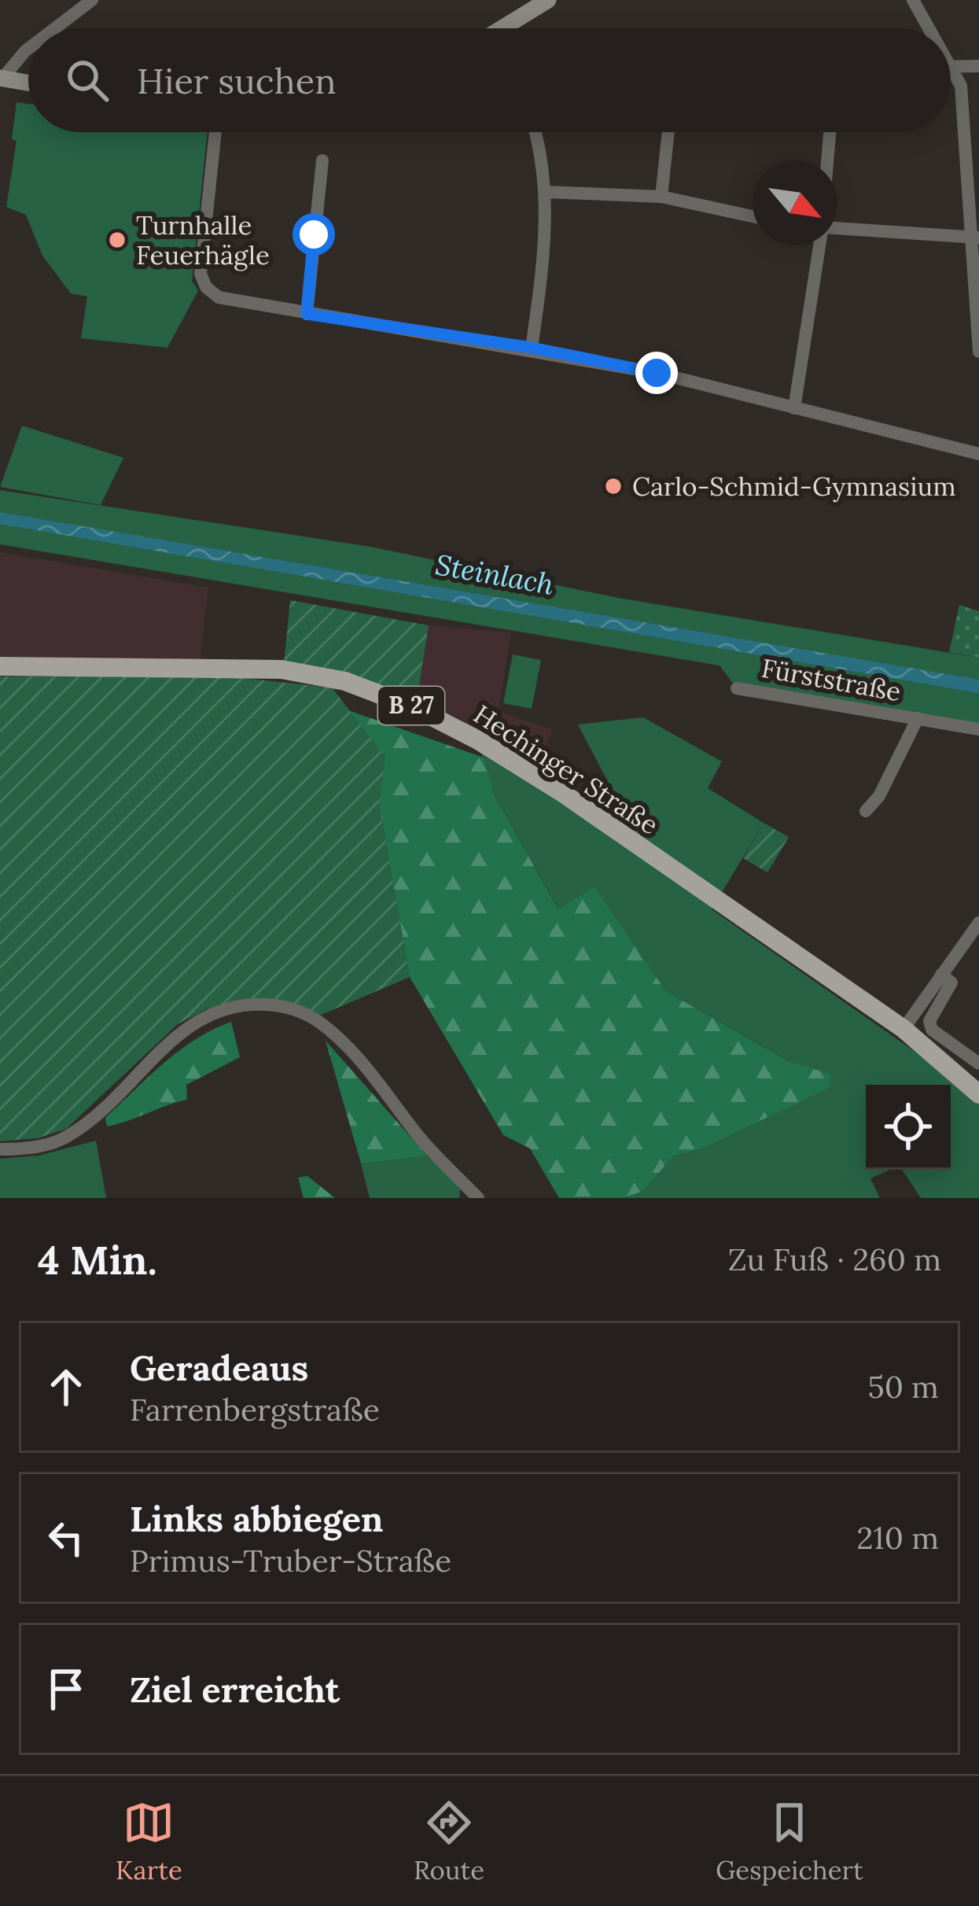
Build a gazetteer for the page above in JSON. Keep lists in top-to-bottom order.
{
  "streets": {
    "main road": ["B 27", "Hechinger Straße"],
    "street": ["Fürststraße"]
  },
  "water": ["Steinlach"],
  "places": ["Turnhalle Feuerhägle", "Carlo-Schmid-Gymnasium"],
  "north": "bottom right",
  "page": {
    "search": "Hier suchen",
    "heading": ["4 Min.", "Zu Fuß · 260 m"],
    "list": [
      ["Geradeaus", "Farrenbergstraße", "50 m"],
      ["Links abbiegen", "Primus-Truber-Straße", "210 m"],
      "Ziel erreicht"
    ],
    "nav": ["Karte", "Route", "Gespeichert"]
  }
}
